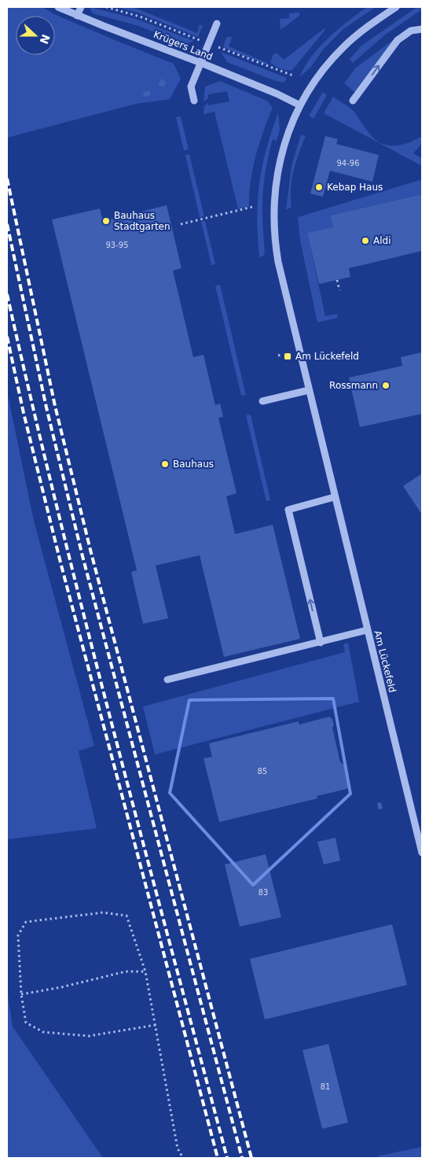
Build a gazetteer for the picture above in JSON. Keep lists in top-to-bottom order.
{
  "streets": {
    "street": ["Krügers Land", "Am Lückefeld"]
  },
  "crossings": [
    ["Krügers Land", "Am Lückefeld"]
  ],
  "places": {
    "other": [
      "Kebap Haus",
      "Bauhaus Stadtgarten",
      "Aldi",
      "Rossmann",
      "Bauhaus"
    ],
    "transit": ["Am Lückefeld"]
  },
  "house_numbers": [
    "94-96",
    "93-95",
    "85",
    "83",
    "81"
  ],
  "north": "right"
}
